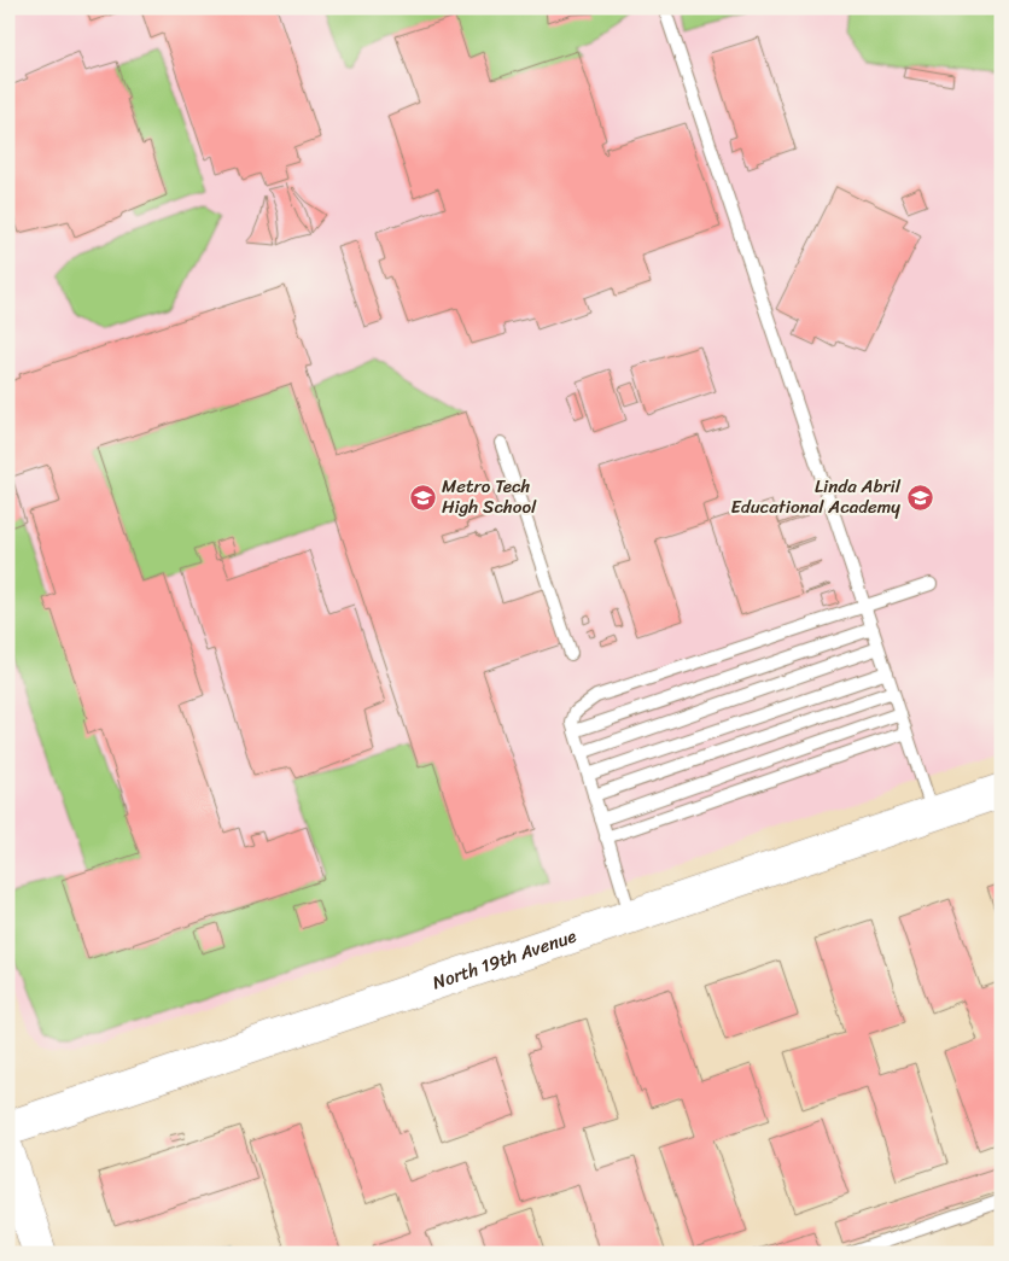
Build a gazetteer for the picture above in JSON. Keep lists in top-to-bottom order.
{
  "streets": {
    "main road": ["North 19th Avenue"]
  },
  "places": {
    "school or university": ["Metro Tech High School", "Linda Abril Educational Academy"]
  }
}
